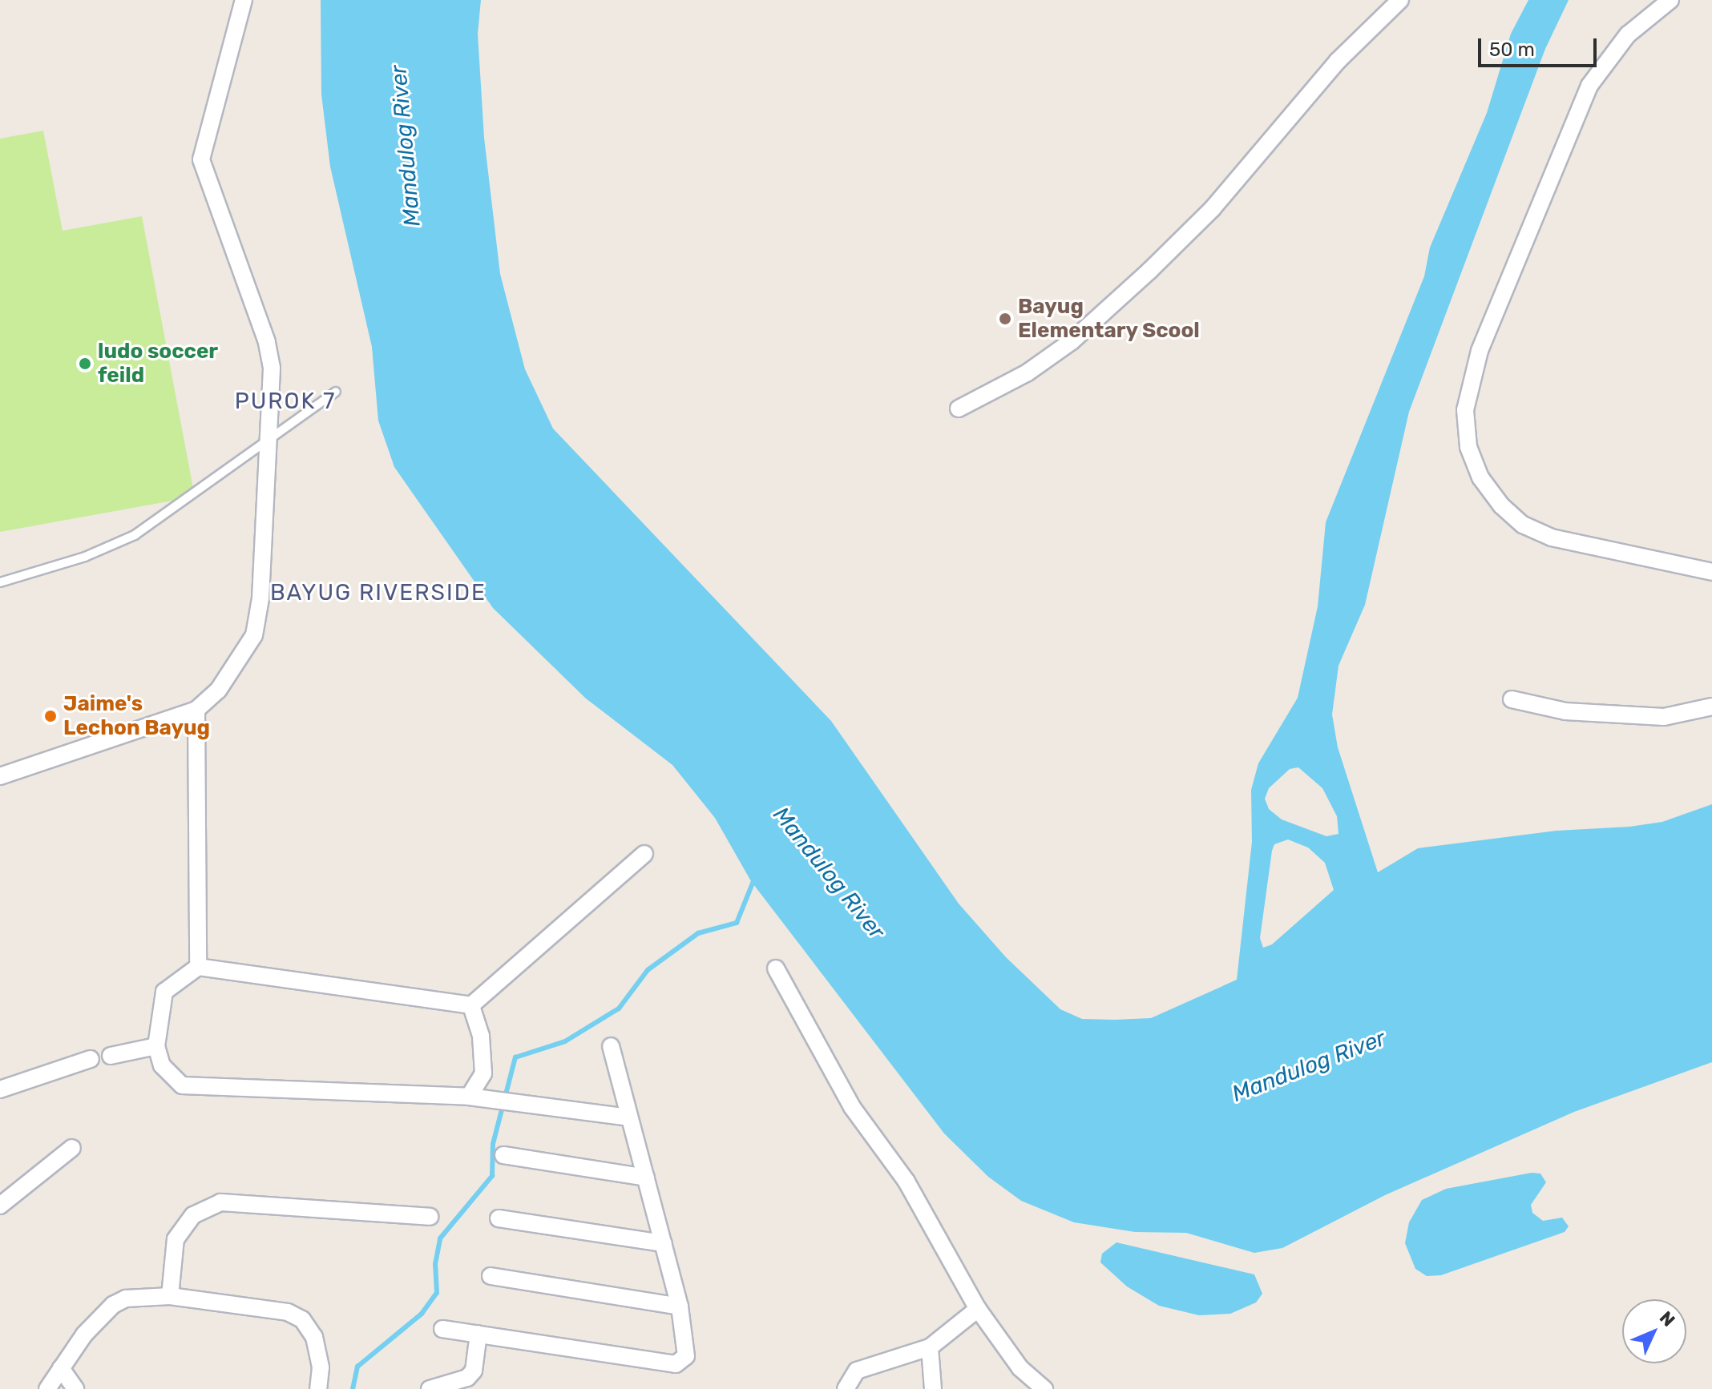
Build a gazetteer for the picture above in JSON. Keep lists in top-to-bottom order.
{
  "districts": ["PUROK 7", "BAYUG RIVERSIDE"],
  "water": ["Mandulog River"],
  "places": ["Bayug Elementary Scool", "ludo soccer feild", "Jaime's Lechon Bayug"],
  "scale_bar": "50 m",
  "north": "top right"
}
